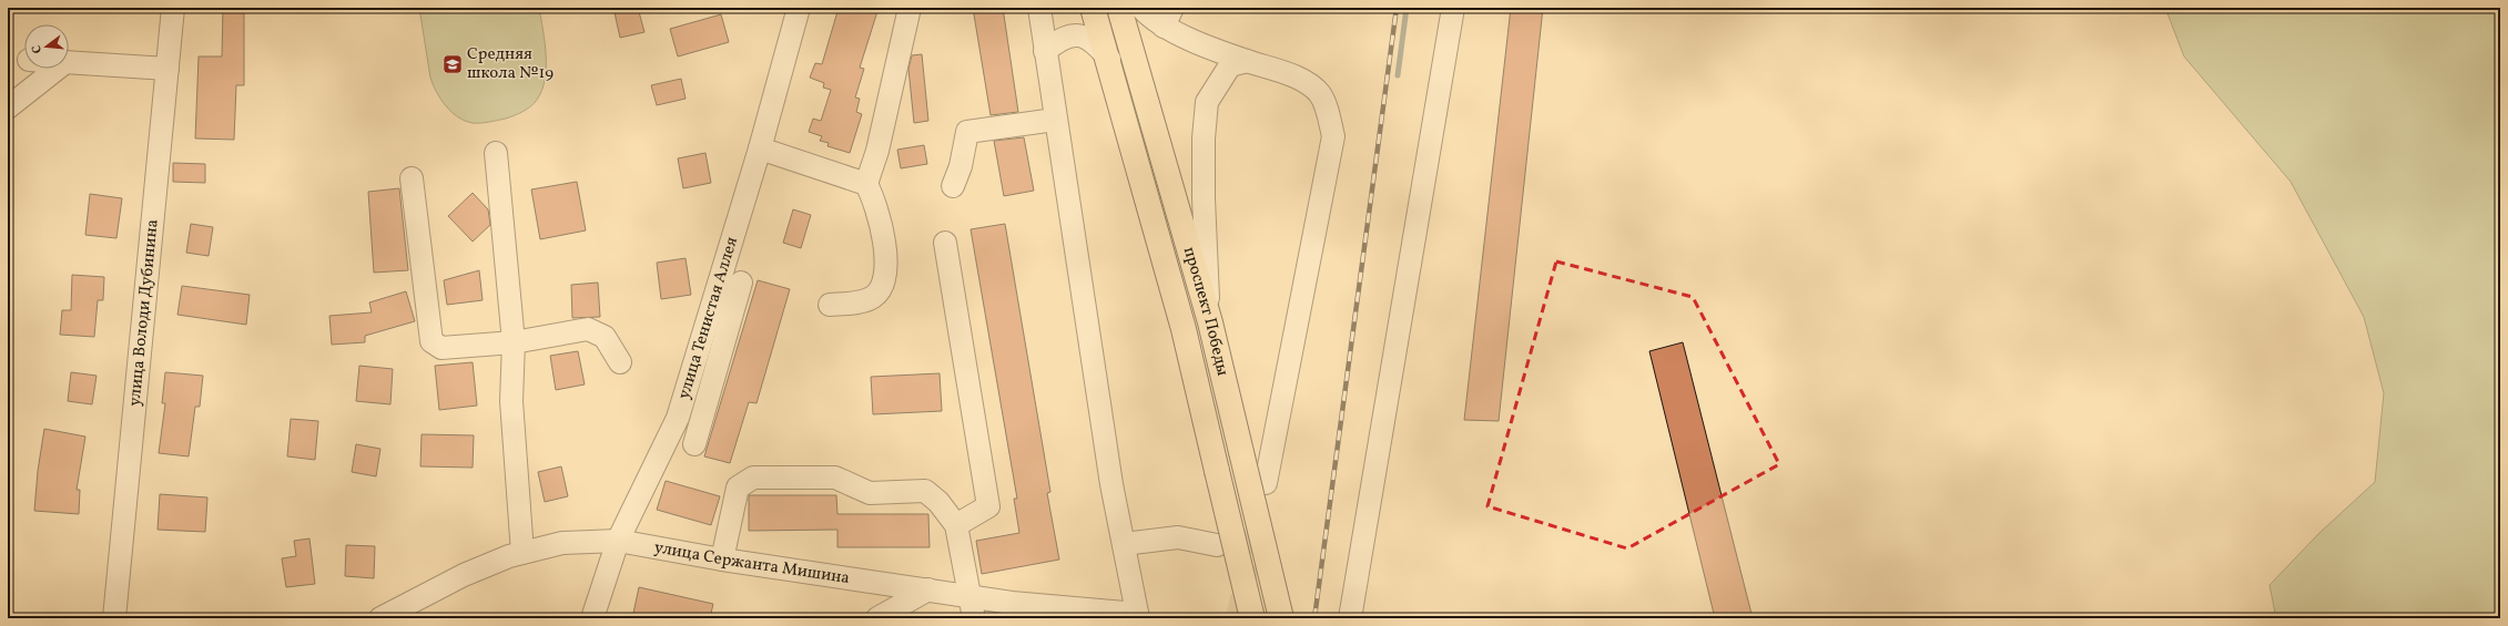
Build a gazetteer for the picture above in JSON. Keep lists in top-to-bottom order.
{
  "streets": {
    "main road": ["проспект Победы"],
    "street": ["улица Володи Дубинина", "улица Тенистая Аллея", "улица Сержанта Мишина"]
  },
  "crossings": [
    ["улица Тенистая Аллея", "улица Сержанта Мишина"]
  ],
  "places": {
    "school or university": ["Средняя школа №19"]
  },
  "north": "left"
}
